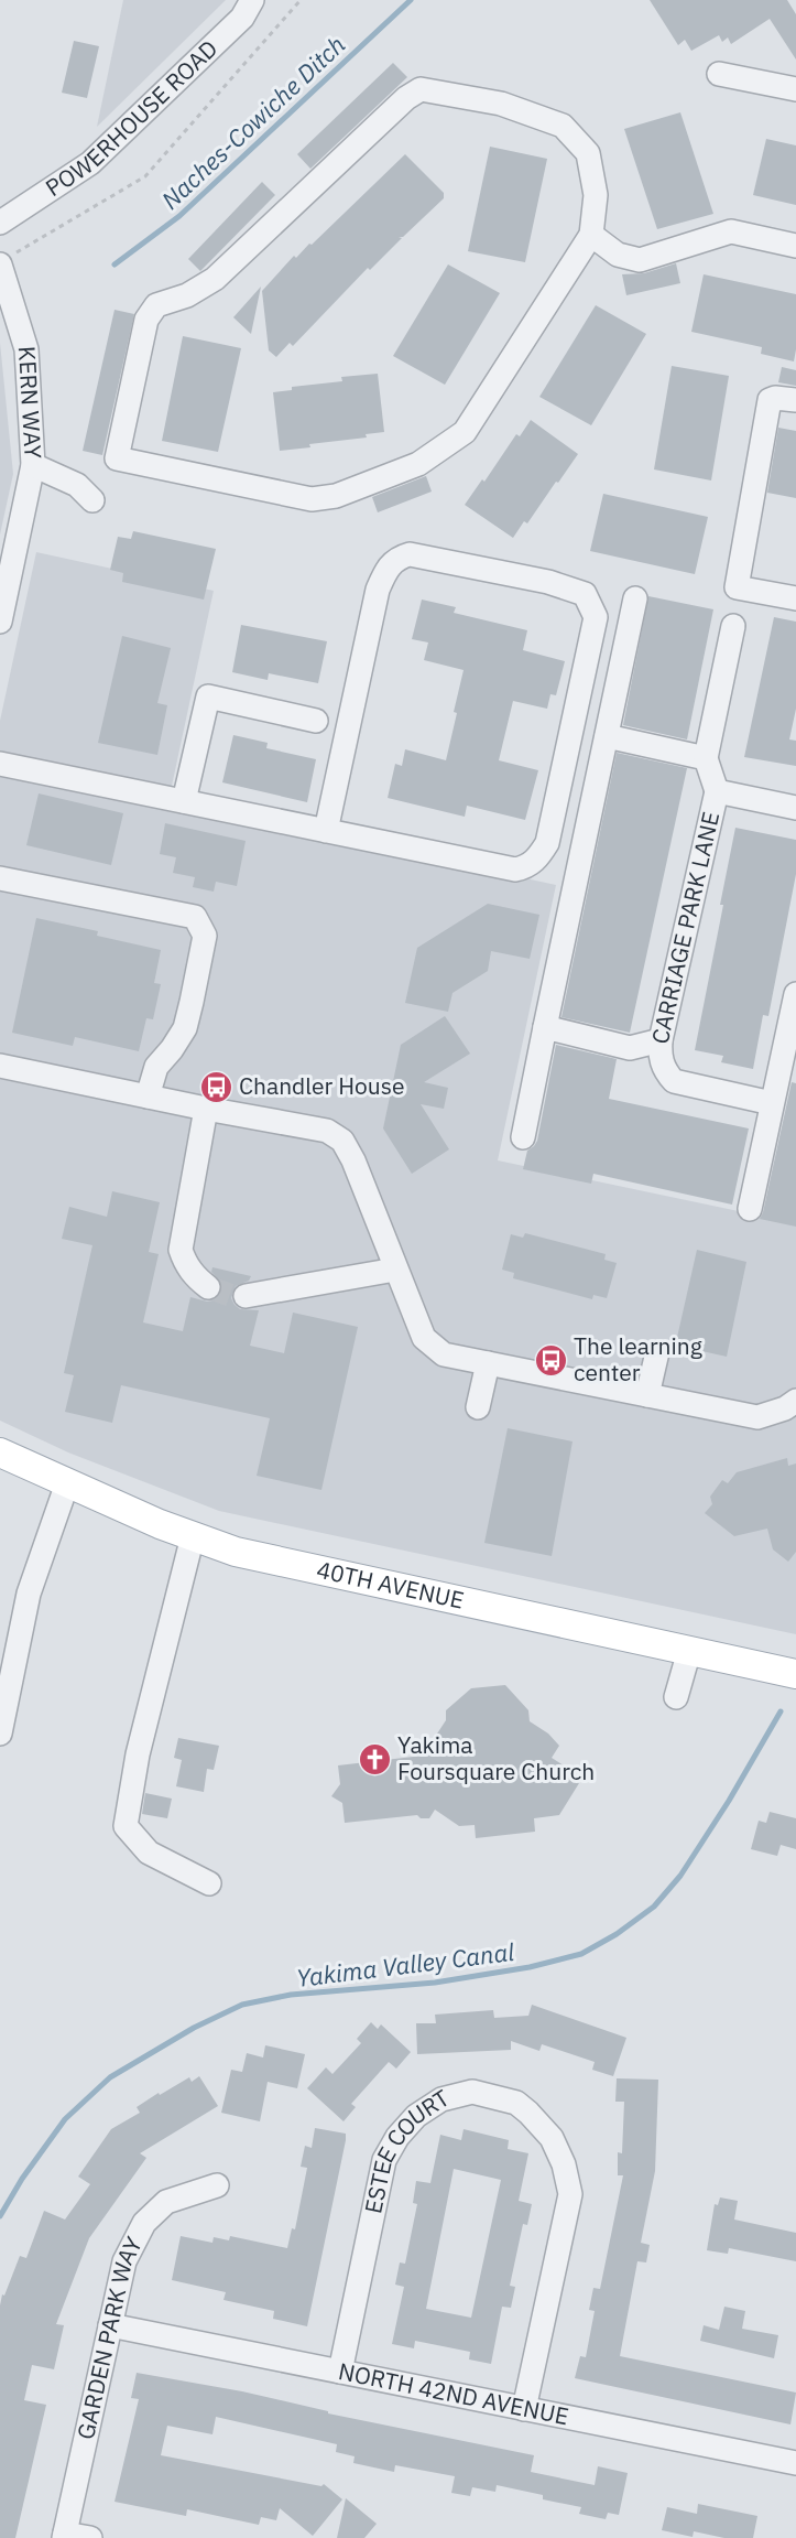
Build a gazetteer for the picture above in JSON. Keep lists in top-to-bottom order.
{
  "streets": {
    "main road": ["40TH AVENUE"],
    "street": [
      "POWERHOUSE ROAD",
      "KERN WAY",
      "CARRIAGE PARK LANE",
      "ESTEE COURT",
      "GARDEN PARK WAY",
      "NORTH 42ND AVENUE"
    ]
  },
  "crossings": [
    ["ESTEE COURT", "NORTH 42ND AVENUE"],
    ["GARDEN PARK WAY", "NORTH 42ND AVENUE"]
  ],
  "water": ["Naches-Cowiche Ditch", "Yakima Valley Canal"],
  "places": {
    "bus stop": ["Chandler House", "The learning center"],
    "church": ["Yakima Foursquare Church"]
  }
}
